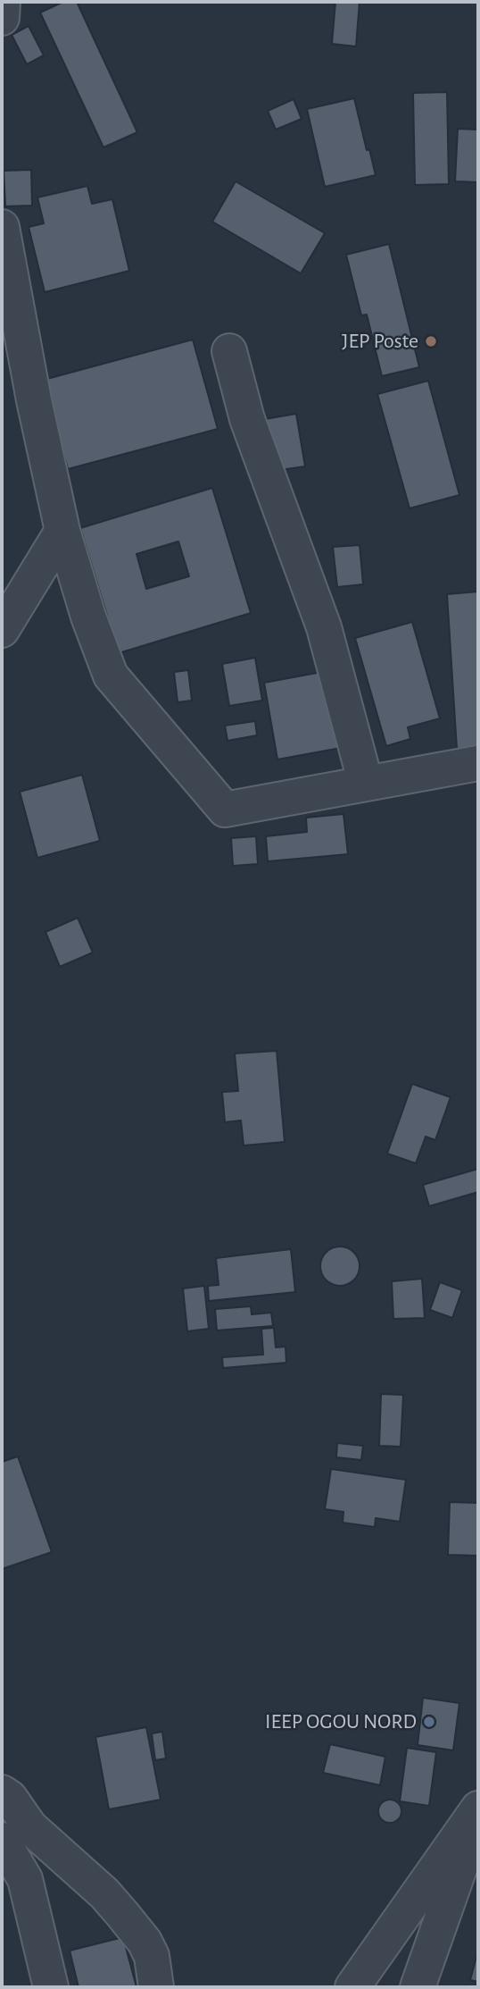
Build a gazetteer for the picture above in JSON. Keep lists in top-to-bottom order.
{
  "places": ["JEP Poste", "IEEP OGOU NORD"]
}
